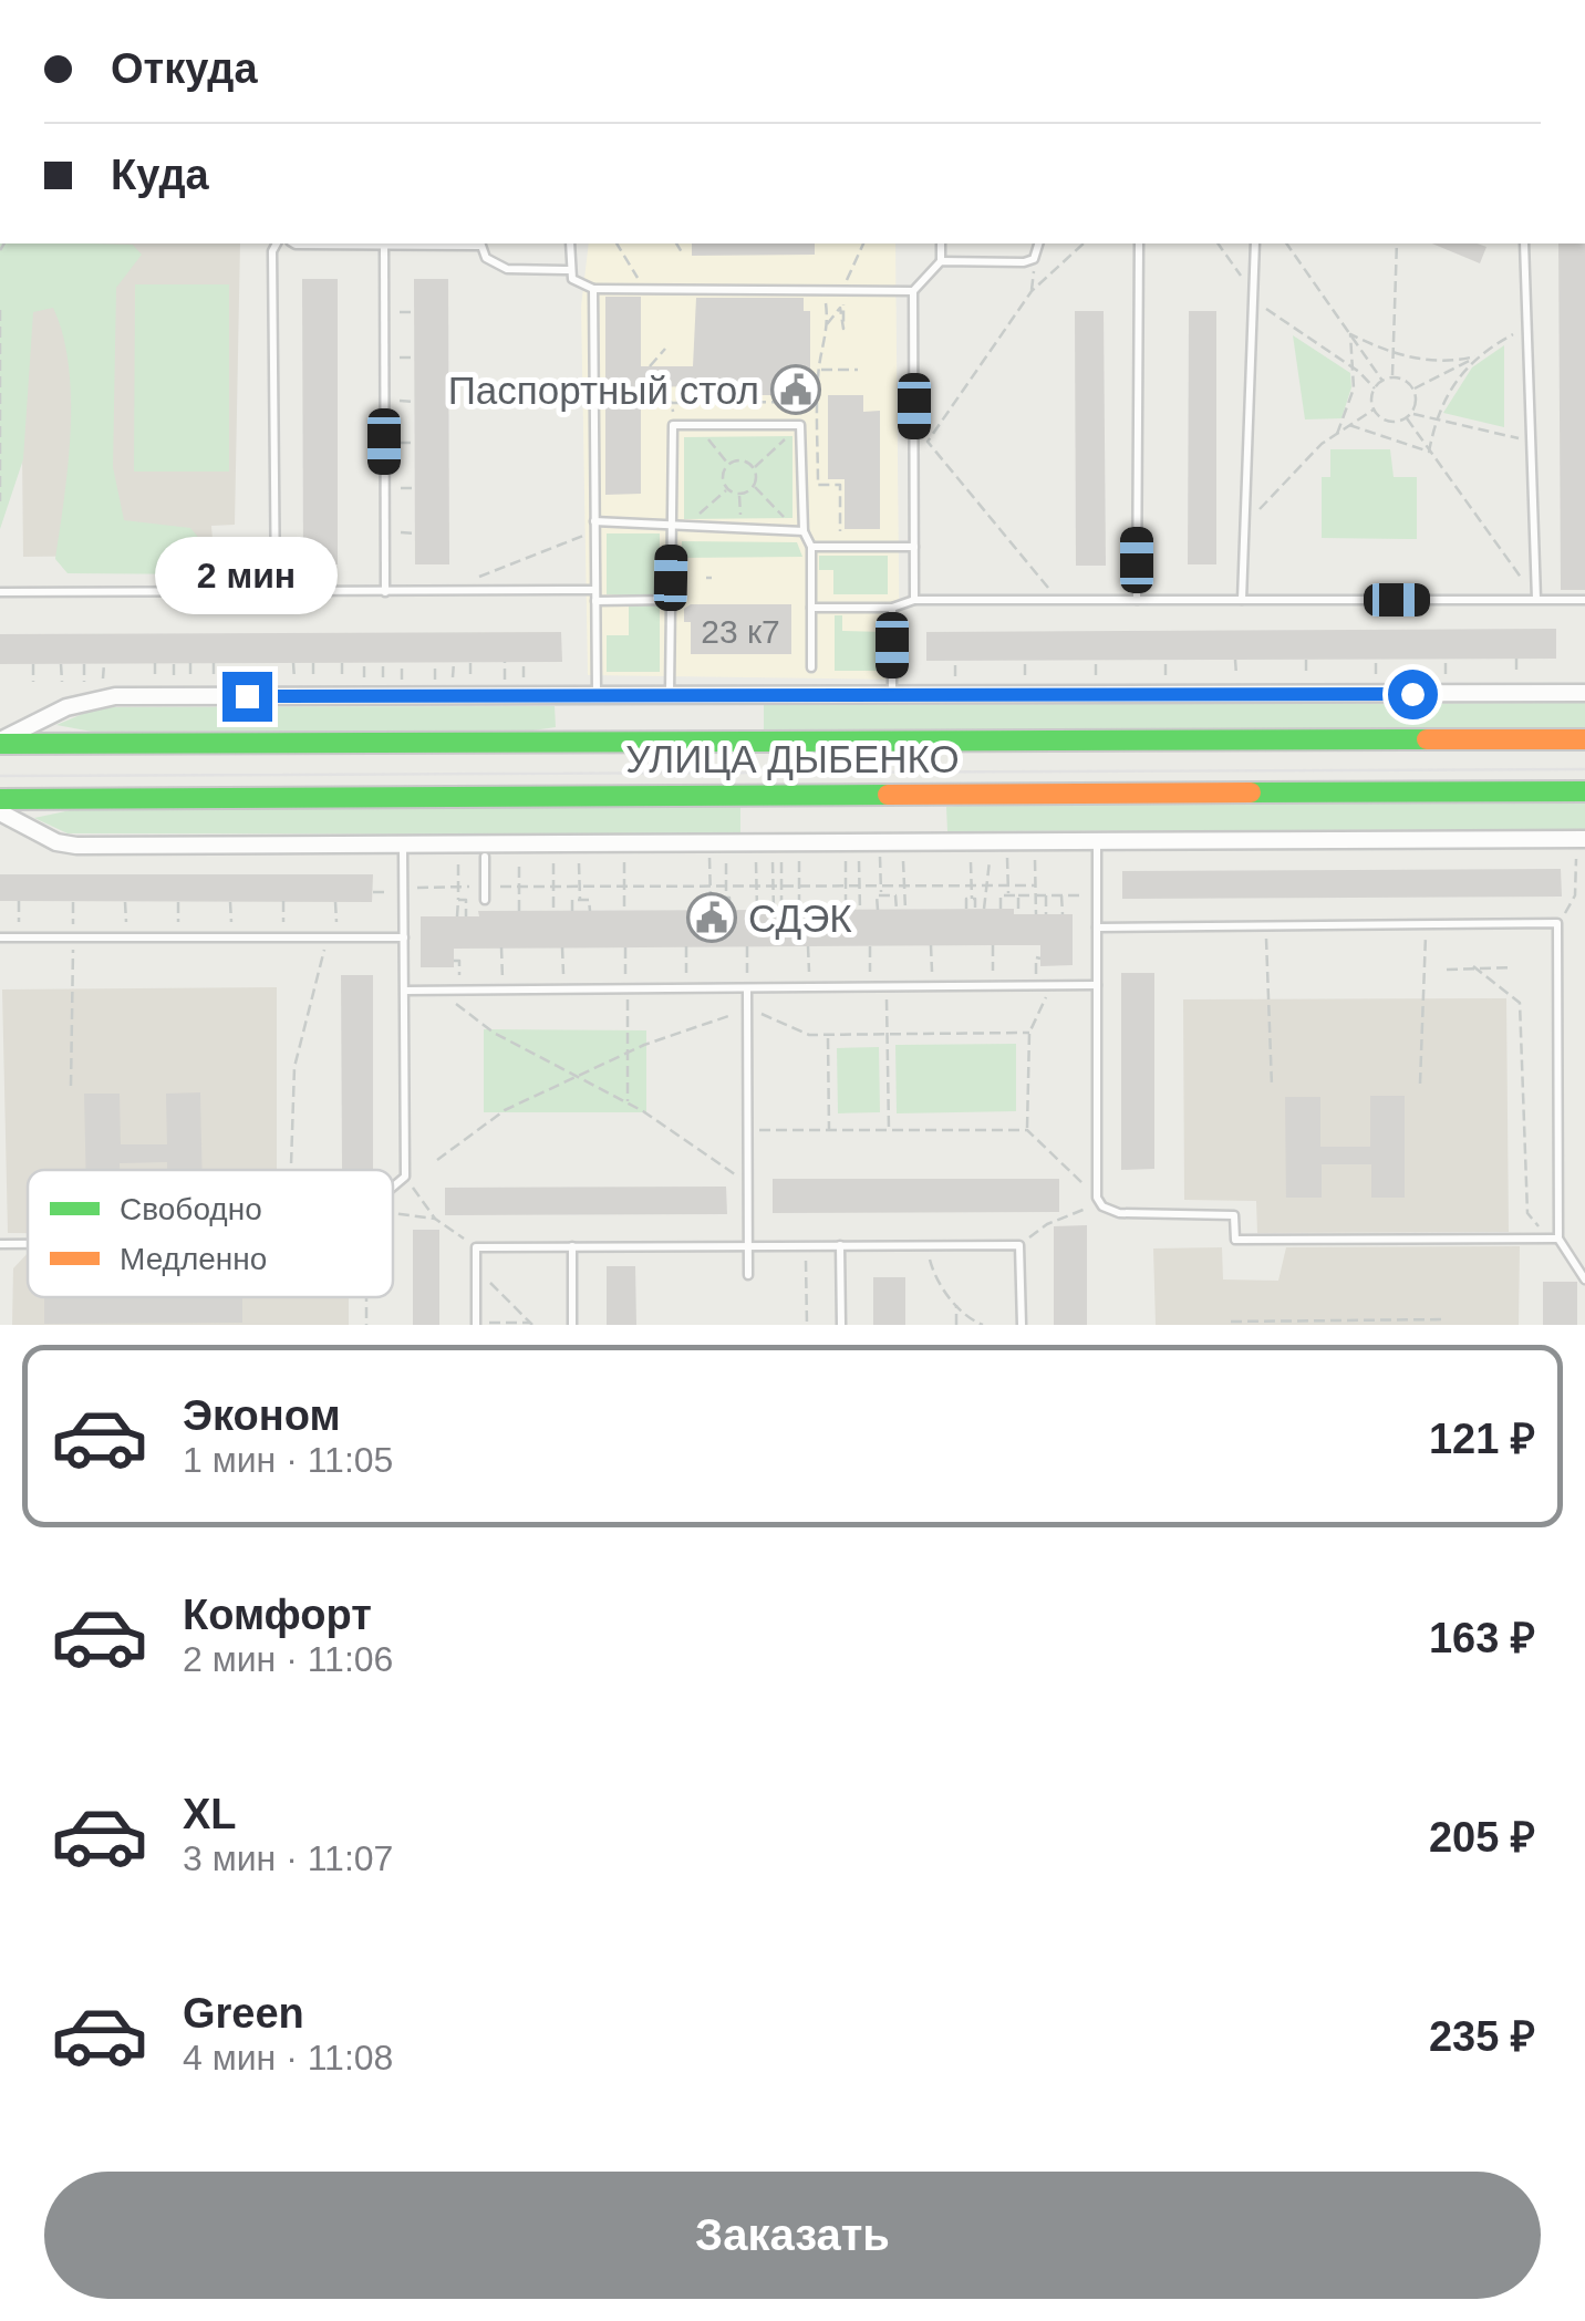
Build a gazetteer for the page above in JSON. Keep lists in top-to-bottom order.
{
  "streets": {
    "main road": ["УЛИЦА ДЫБЕНКО"]
  },
  "places": {
    "public building": ["Паспортный стол", "СДЭК"]
  },
  "house_numbers": ["23 к7"],
  "legend": ["Свободно", "Медленно"],
  "page": {
    "banner": ["Откуда", "Куда"],
    "bubble": "2 мин",
    "list": [
      {
        "name": "Эконом",
        "note": "1 мин · 11:05",
        "value": "121 ₽"
      },
      {
        "name": "Комфорт",
        "note": "2 мин · 11:06",
        "value": "163 ₽"
      },
      {
        "name": "XL",
        "note": "3 мин · 11:07",
        "value": "205 ₽"
      },
      {
        "name": "Green",
        "note": "4 мин · 11:08",
        "value": "235 ₽"
      }
    ],
    "buttons": "Заказать"
  }
}
